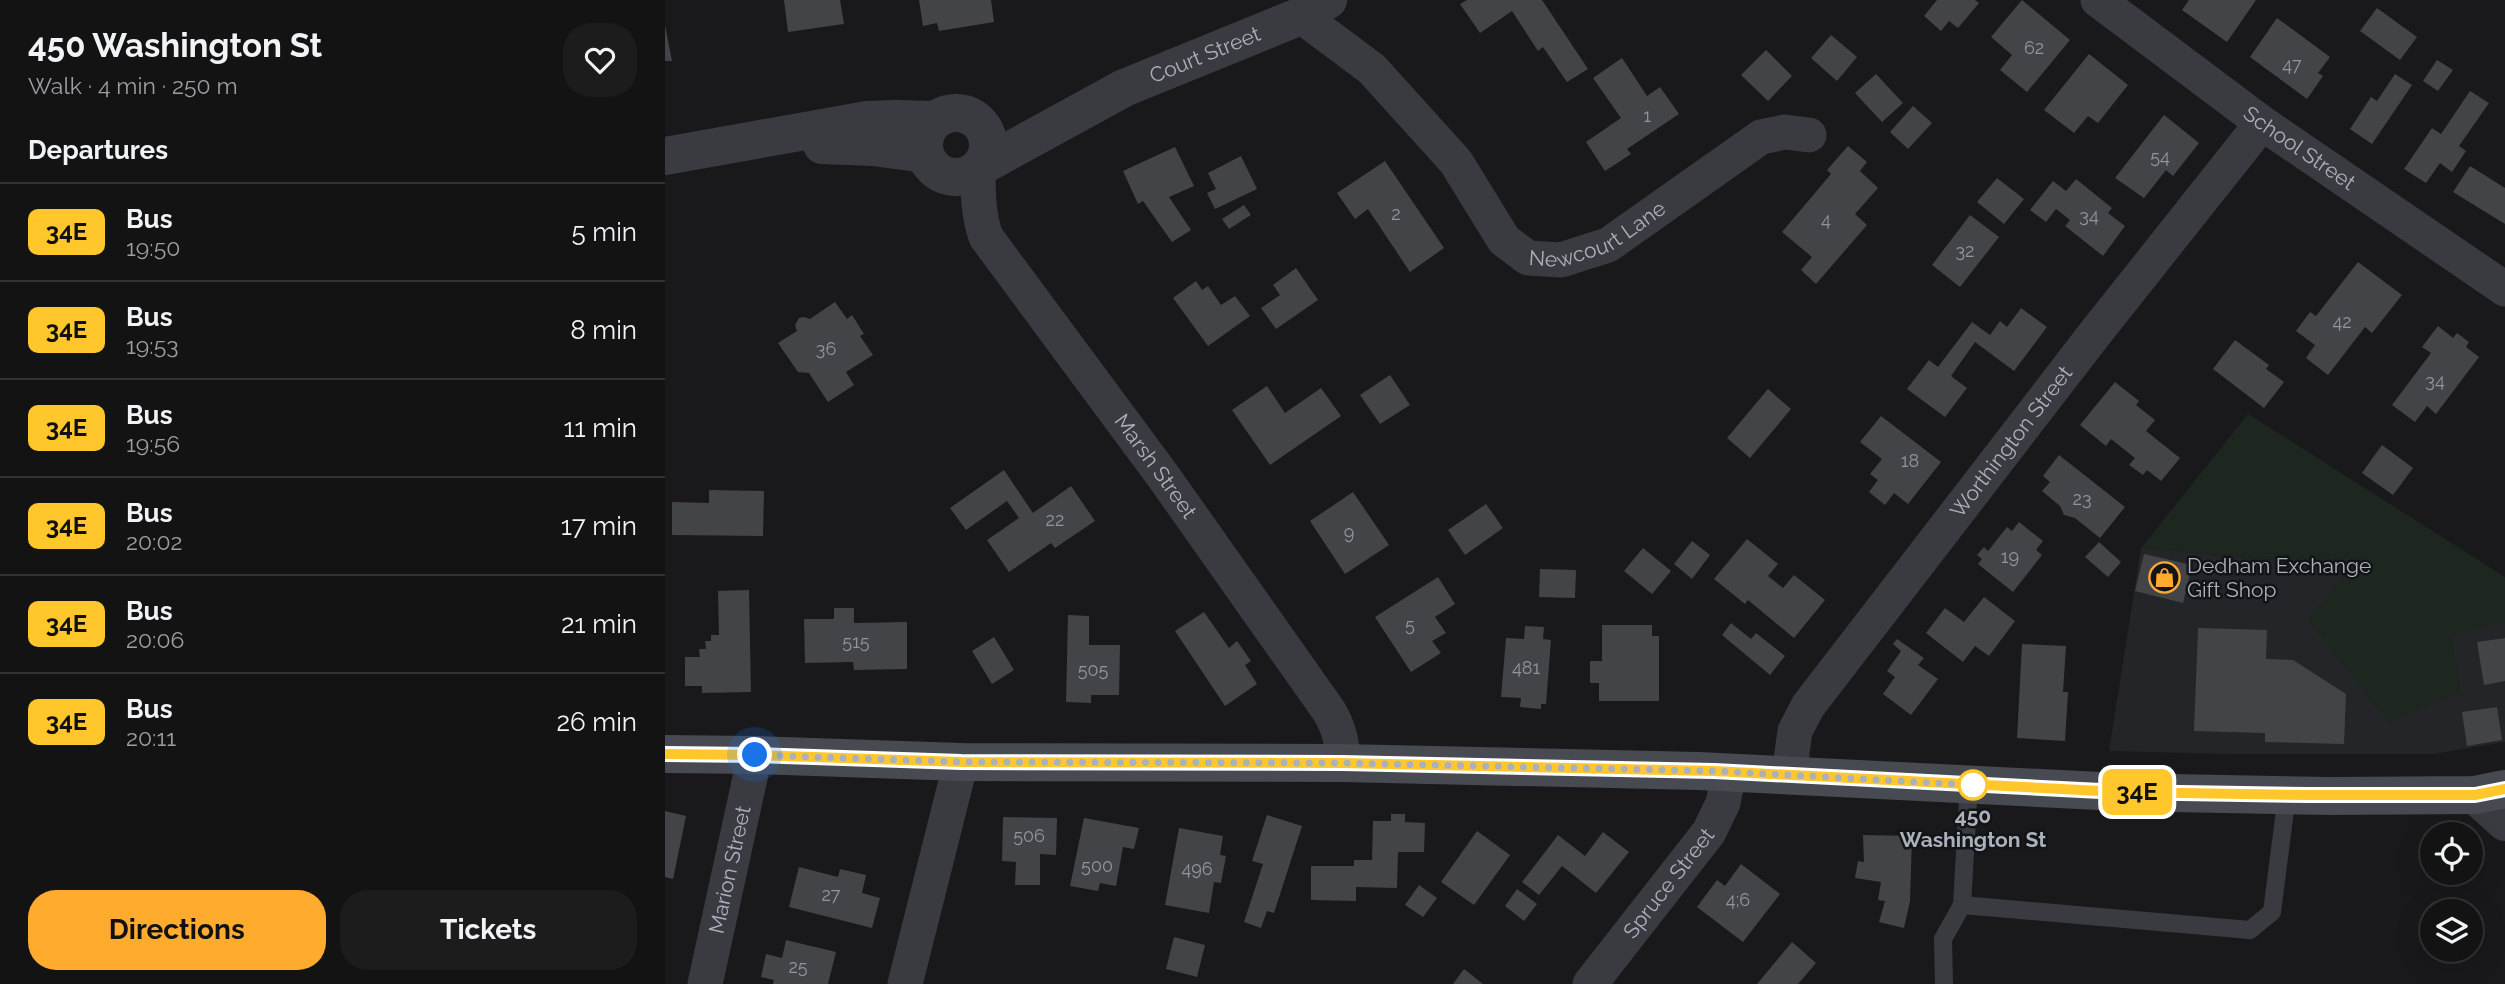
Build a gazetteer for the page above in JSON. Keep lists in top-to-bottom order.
{
  "streets": {
    "street": [
      "Court Street",
      "School Street",
      "Newcourt Lane",
      "Worthington Street",
      "Marsh Street",
      "Marion Street",
      "Spruce Street"
    ]
  },
  "crossings": [
    ["Court Street", "Newcourt Lane"],
    ["Court Street", "Marsh Street"],
    ["School Street", "Worthington Street"]
  ],
  "places": {
    "shop": ["Dedham Exchange Gift Shop"],
    "other": ["450 Washington St"]
  },
  "lines": ["bus line 34E"],
  "house_numbers": [
    "62",
    "47",
    "1",
    "54",
    "2",
    "34",
    "4",
    "32",
    "42",
    "36",
    "34",
    "18",
    "23",
    "22",
    "9",
    "19",
    "5",
    "515",
    "481",
    "505",
    "506",
    "500",
    "496",
    "27",
    "4;6",
    "25"
  ],
  "page": {
    "heading": [
      ["450 Washington St", "Walk · 4 min · 250 m"],
      "Departures"
    ],
    "on_map": "34E",
    "list": [
      {
        "mark": "34E",
        "name": "Bus",
        "note": "19:50",
        "value": "5 min"
      },
      {
        "mark": "34E",
        "name": "Bus",
        "note": "19:53",
        "value": "8 min"
      },
      {
        "mark": "34E",
        "name": "Bus",
        "note": "19:56",
        "value": "11 min"
      },
      {
        "mark": "34E",
        "name": "Bus",
        "note": "20:02",
        "value": "17 min"
      },
      {
        "mark": "34E",
        "name": "Bus",
        "note": "20:06",
        "value": "21 min"
      },
      {
        "mark": "34E",
        "name": "Bus",
        "note": "20:11",
        "value": "26 min"
      }
    ],
    "buttons": ["Directions", "Tickets"]
  }
}
